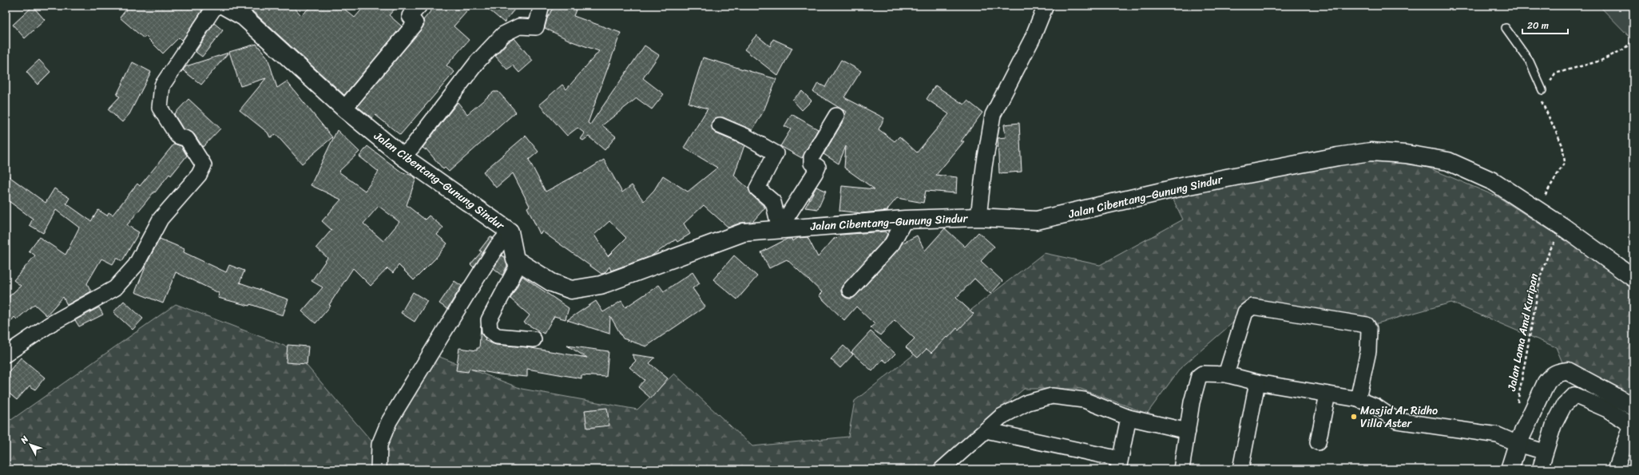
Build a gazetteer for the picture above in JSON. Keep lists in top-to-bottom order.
{
  "streets": {
    "street": ["Jalan Cibentang–Gunung Sindur"],
    "path": ["Jalan Lama Amd Kuripan"]
  },
  "crossings": [
    ["Jalan Cibentang–Gunung Sindur", "Jalan Lama Amd Kuripan"]
  ],
  "places": ["Masjid Ar Ridho Villa Aster"],
  "scale_bar": "20 m",
  "north": "top left"
}
